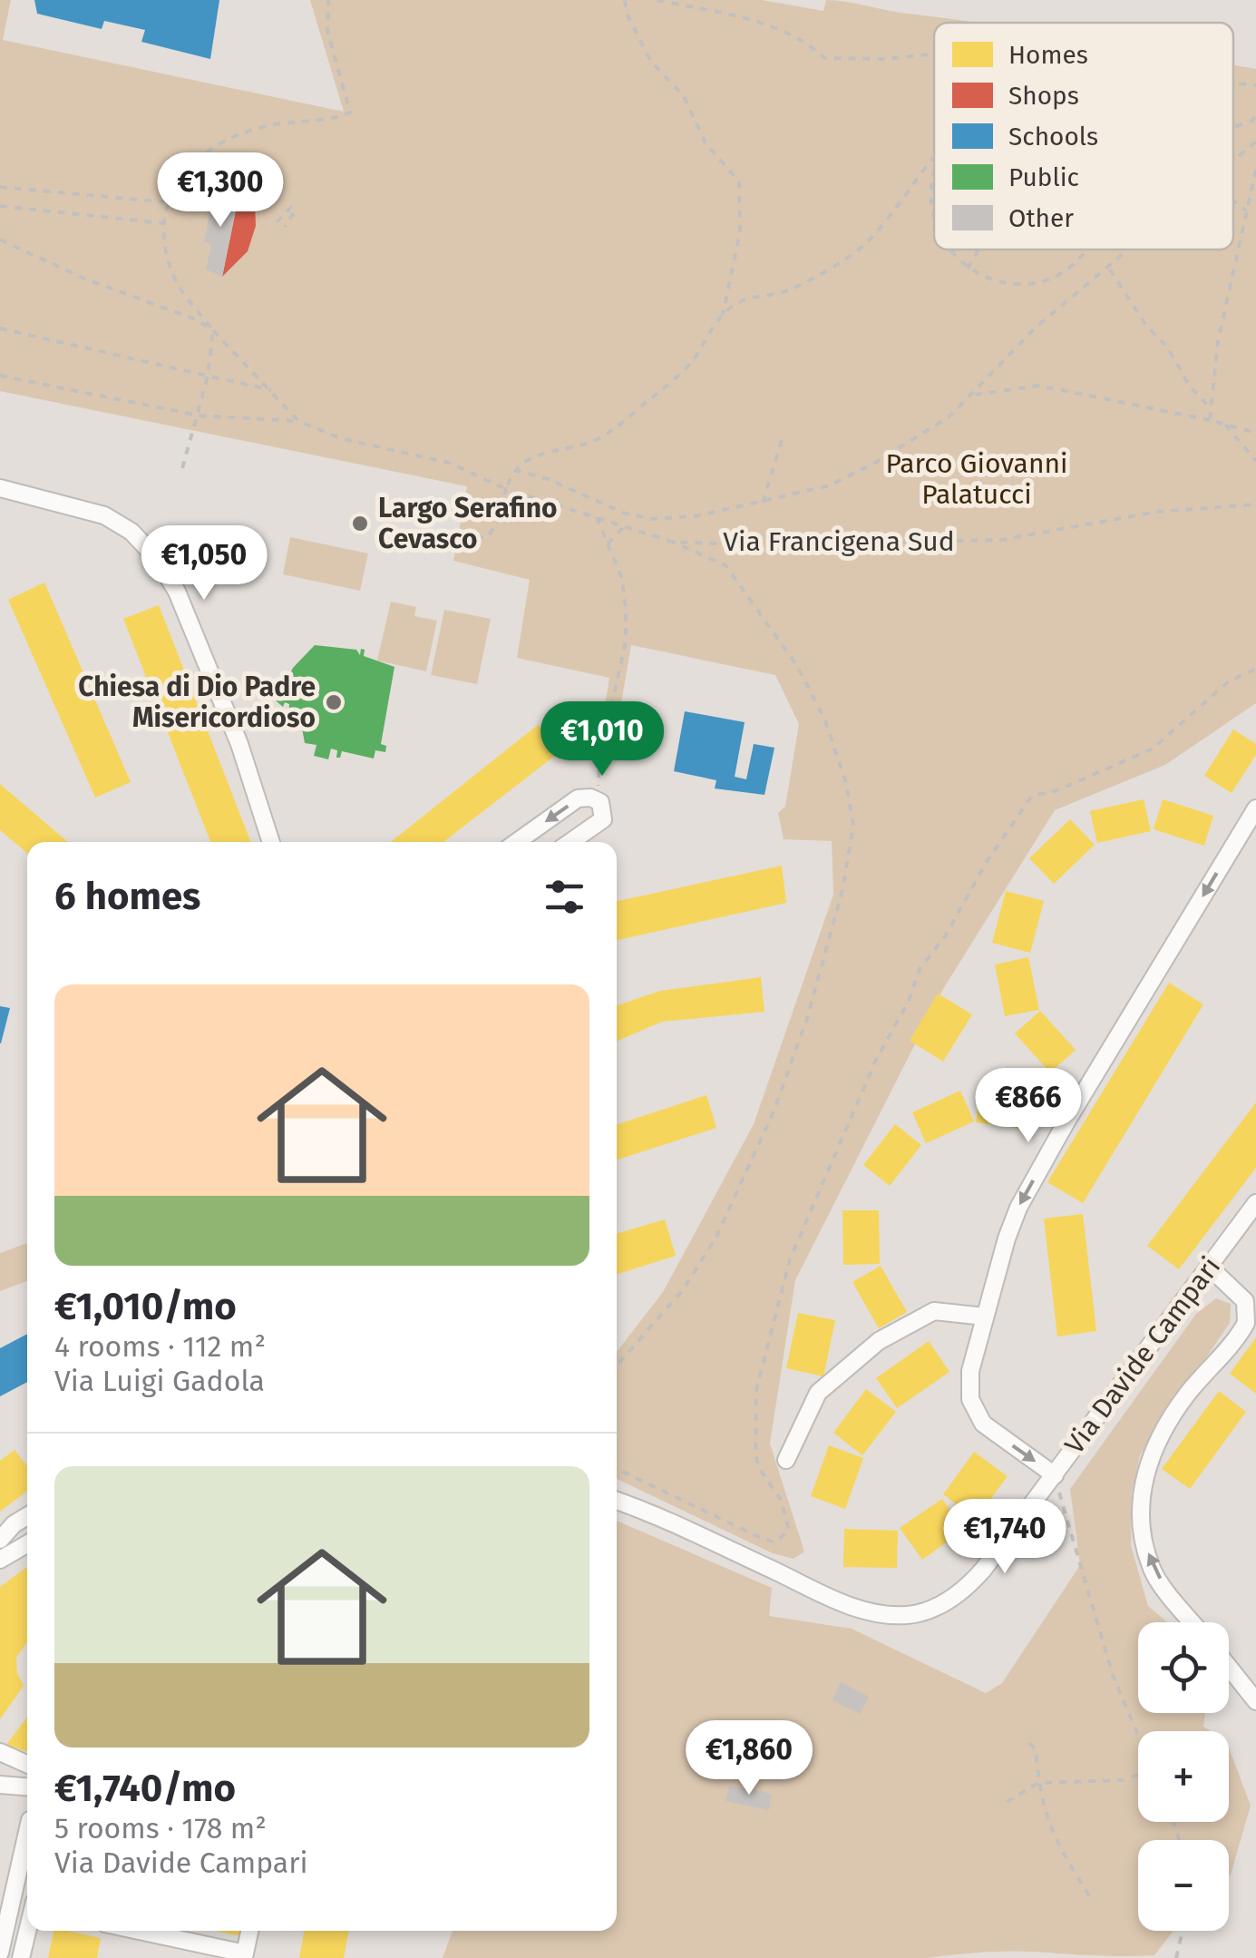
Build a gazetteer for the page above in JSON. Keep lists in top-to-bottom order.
{
  "streets": {
    "street": ["Via Davide Campari"],
    "path": ["Via Francigena Sud"]
  },
  "parks": ["Parco Giovanni Palatucci"],
  "places": ["Largo Serafino Cevasco", "Chiesa di Dio Padre Misericordioso"],
  "legend": [
    "Homes",
    "Shops",
    "Schools",
    "Public",
    "Other"
  ],
  "page": {
    "price": [
      "€1,300",
      "€1,050",
      "€1,010",
      "€866",
      "€1,740",
      "€1,860"
    ],
    "heading": "6 homes",
    "list": [
      {
        "name": "€1,010/mo",
        "note": "4 rooms · 112 m² · Via Luigi Gadola"
      },
      {
        "name": "€1,740/mo",
        "note": "5 rooms · 178 m² · Via Davide Campari"
      }
    ],
    "map_buttons": ["+", "−"]
  }
}
